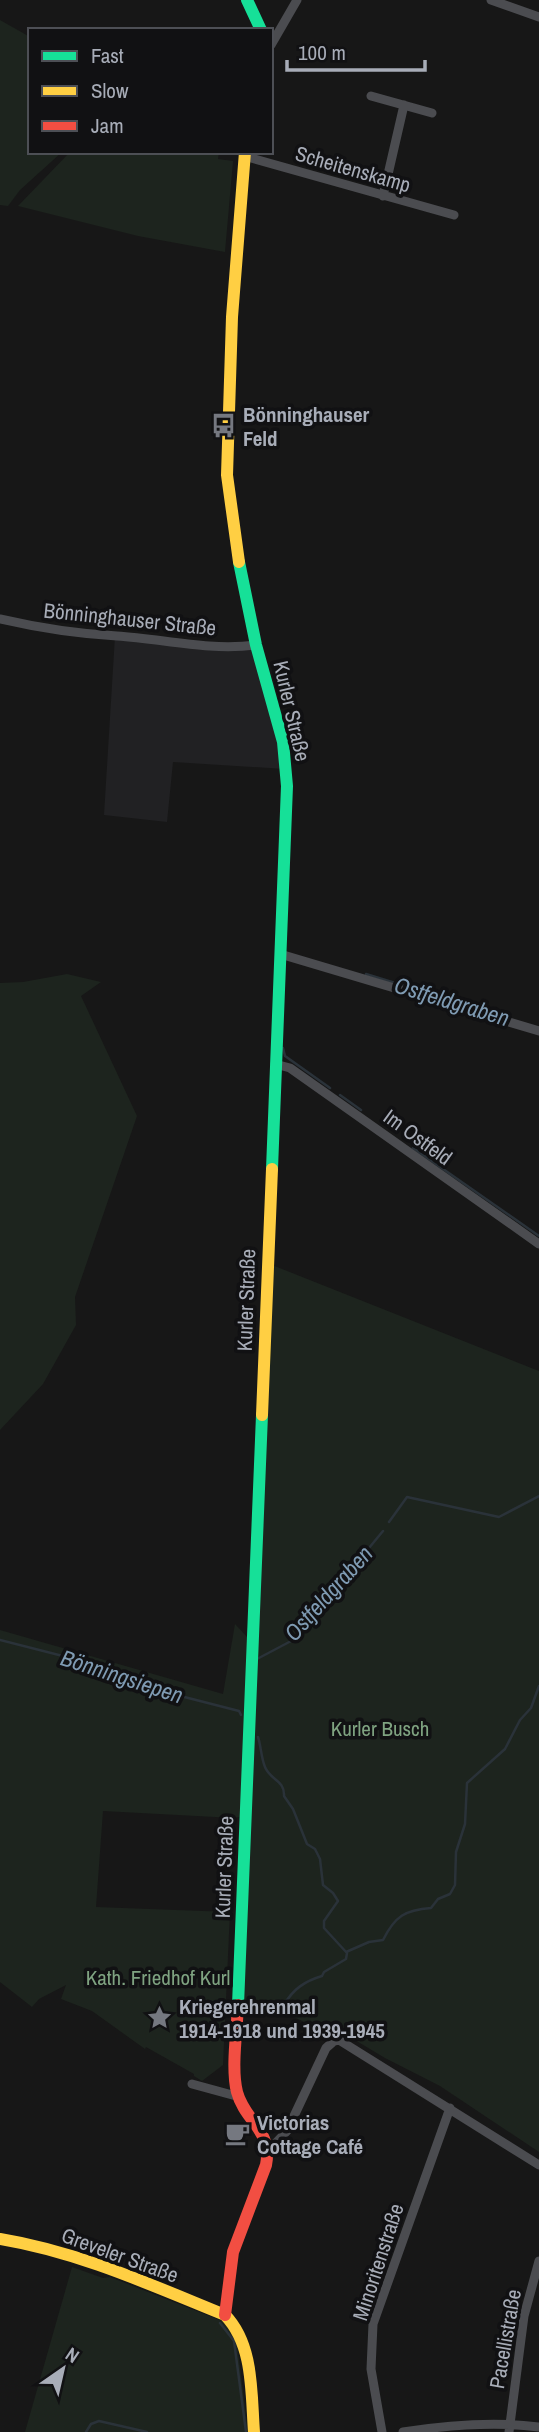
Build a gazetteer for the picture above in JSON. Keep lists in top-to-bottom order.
{
  "streets": {
    "main road": ["Kurler Straße", "Greveler Straße"],
    "street": [
      "Scheitenskamp",
      "Bönninghauser Straße",
      "Im Ostfeld",
      "Minoritenstraße",
      "Pacellistraße"
    ]
  },
  "crossings": [
    ["Scheitenskamp", "Kurler Straße"],
    ["Bönninghauser Straße", "Kurler Straße"],
    ["Kurler Straße", "Im Ostfeld"]
  ],
  "water": ["Ostfeldgraben", "Bönningsiepen"],
  "parks": ["Kurler Busch", "Kath. Friedhof Kurl"],
  "places": {
    "bus stop": ["Bönninghauser Feld"],
    "place": ["Kriegerehrenmal 1914-1918 und 1939-1945"],
    "cafe": ["Victorias Cottage Café"]
  },
  "legend": ["Fast", "Slow", "Jam"],
  "scale_bar": "100 m",
  "north": "top right"
}
